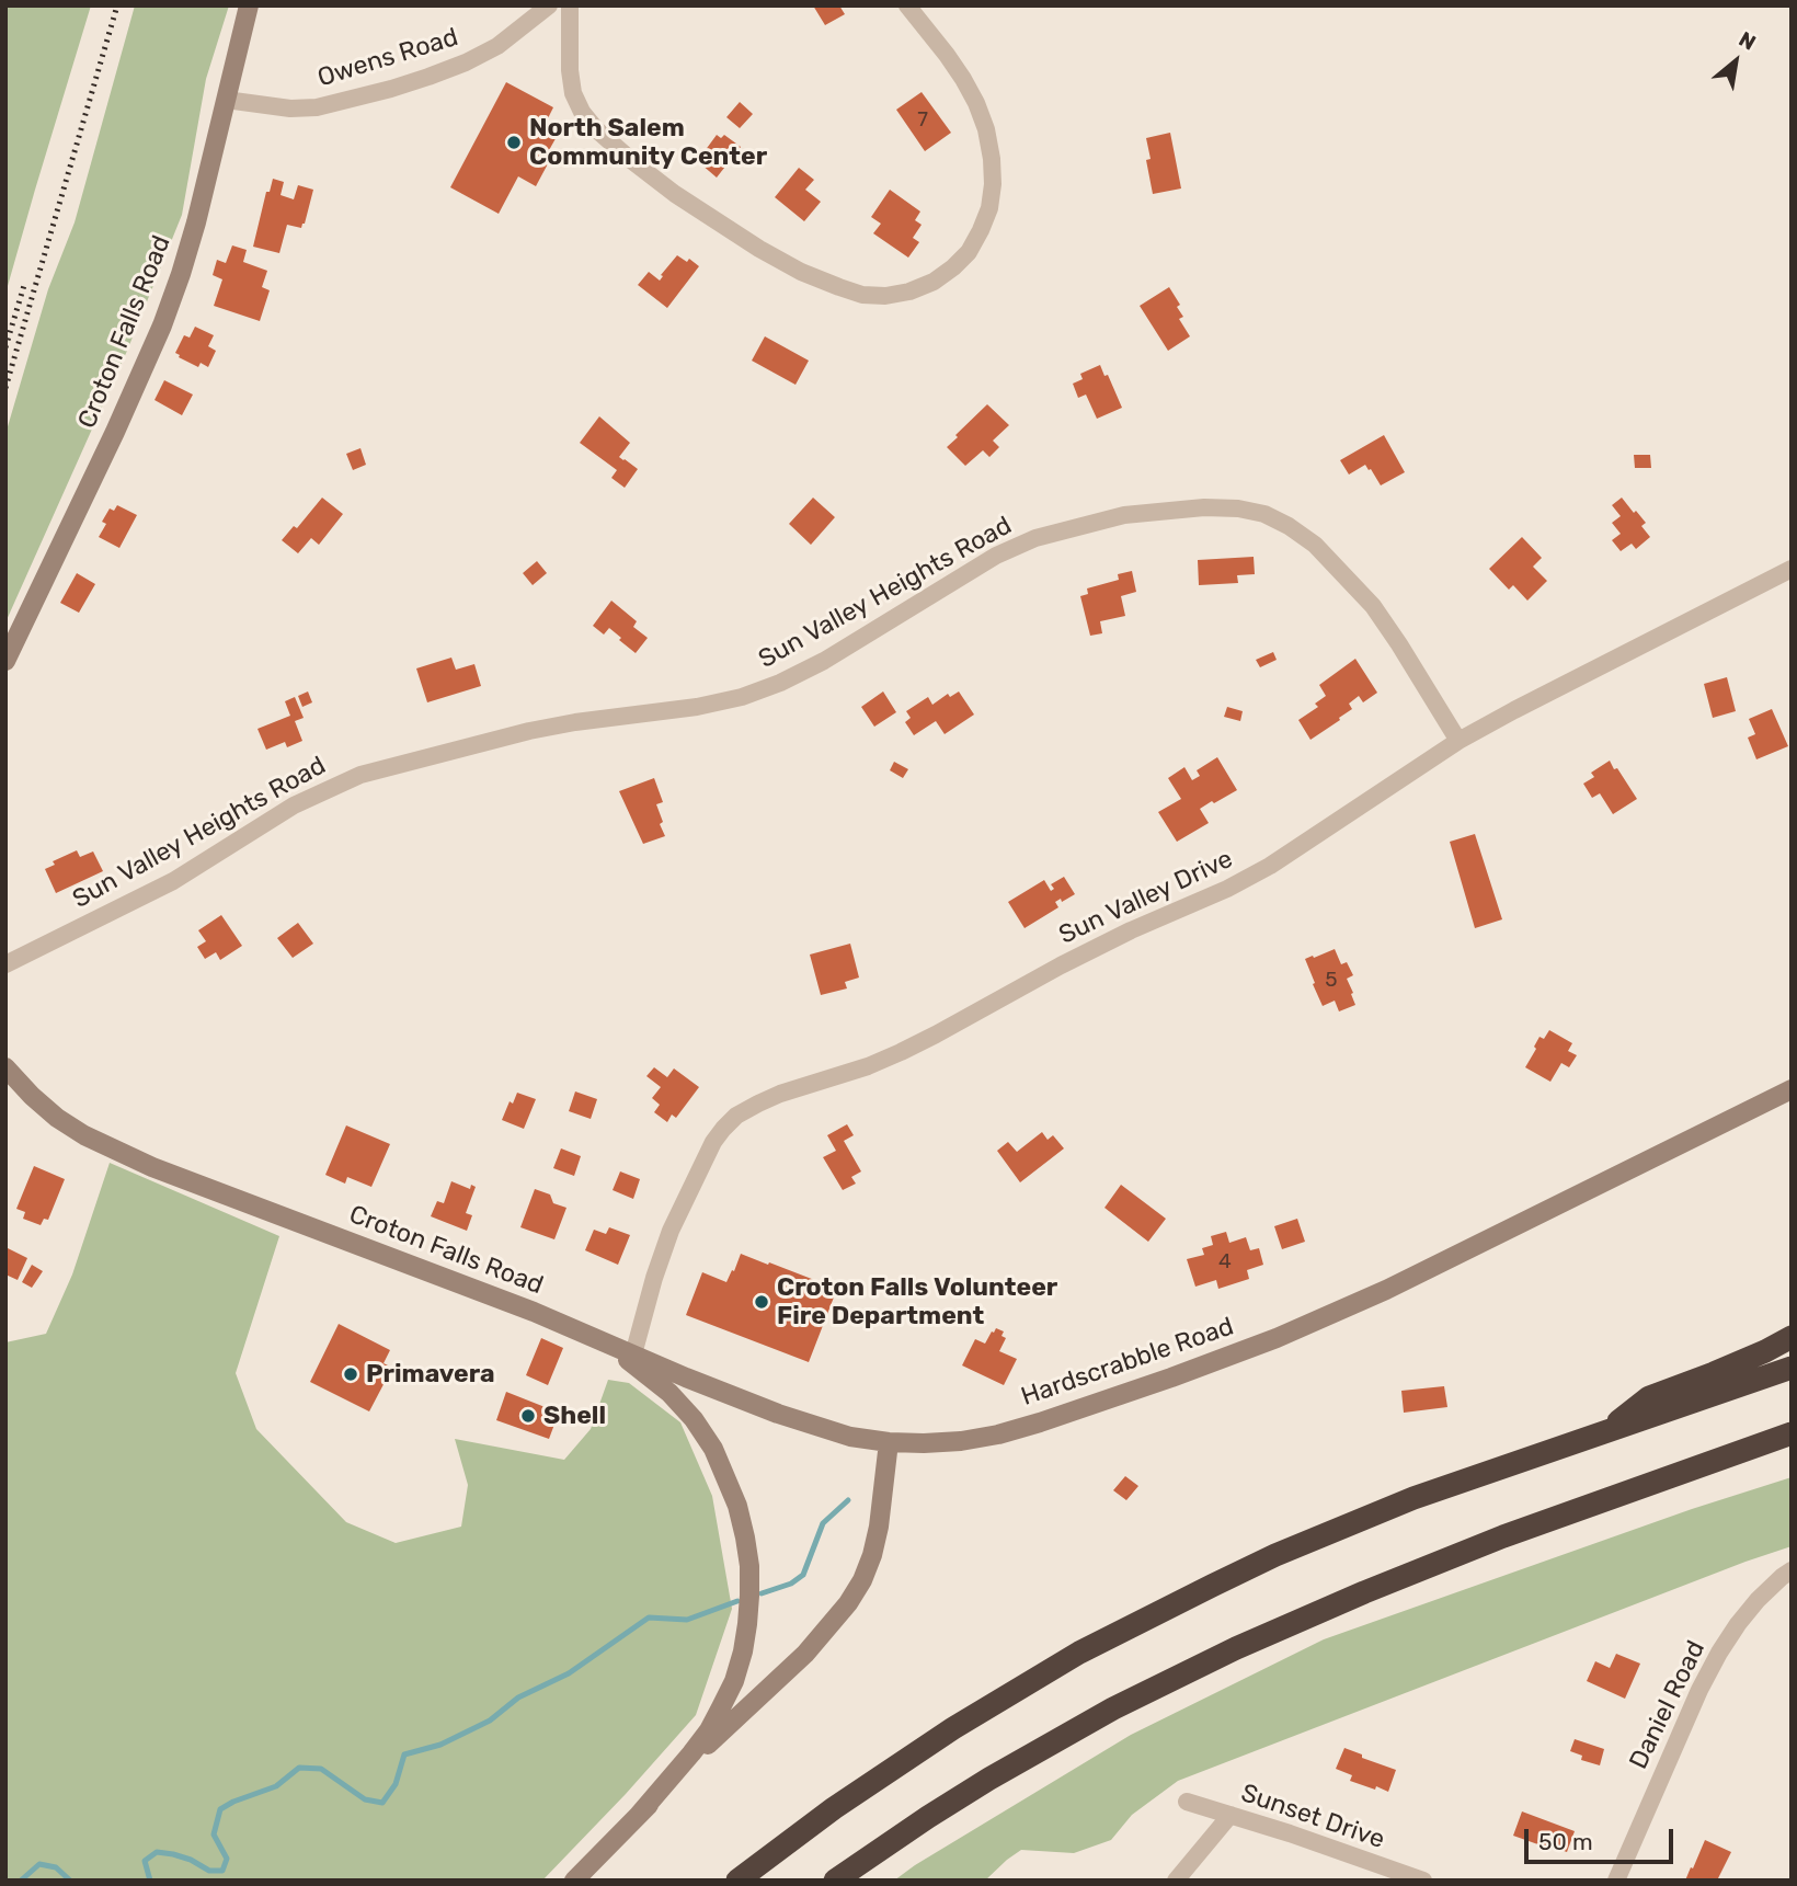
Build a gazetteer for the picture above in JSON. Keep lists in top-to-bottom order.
{
  "streets": {
    "main road": ["Croton Falls Road", "Hardscrabble Road"],
    "street": [
      "Owens Road",
      "Sun Valley Heights Road",
      "Sun Valley Drive",
      "Daniel Road",
      "Sunset Drive"
    ]
  },
  "crossings": [
    ["Owens Road", "Croton Falls Road"],
    ["Croton Falls Road", "Sun Valley Drive"],
    ["Croton Falls Road", "Hardscrabble Road"],
    ["Sun Valley Heights Road", "Sun Valley Drive"]
  ],
  "places": [
    "North Salem Community Center",
    "Croton Falls Volunteer Fire Department",
    "Primavera",
    "Shell"
  ],
  "house_numbers": ["7", "5", "4"],
  "scale_bar": "50 m",
  "north": "top right"
}
